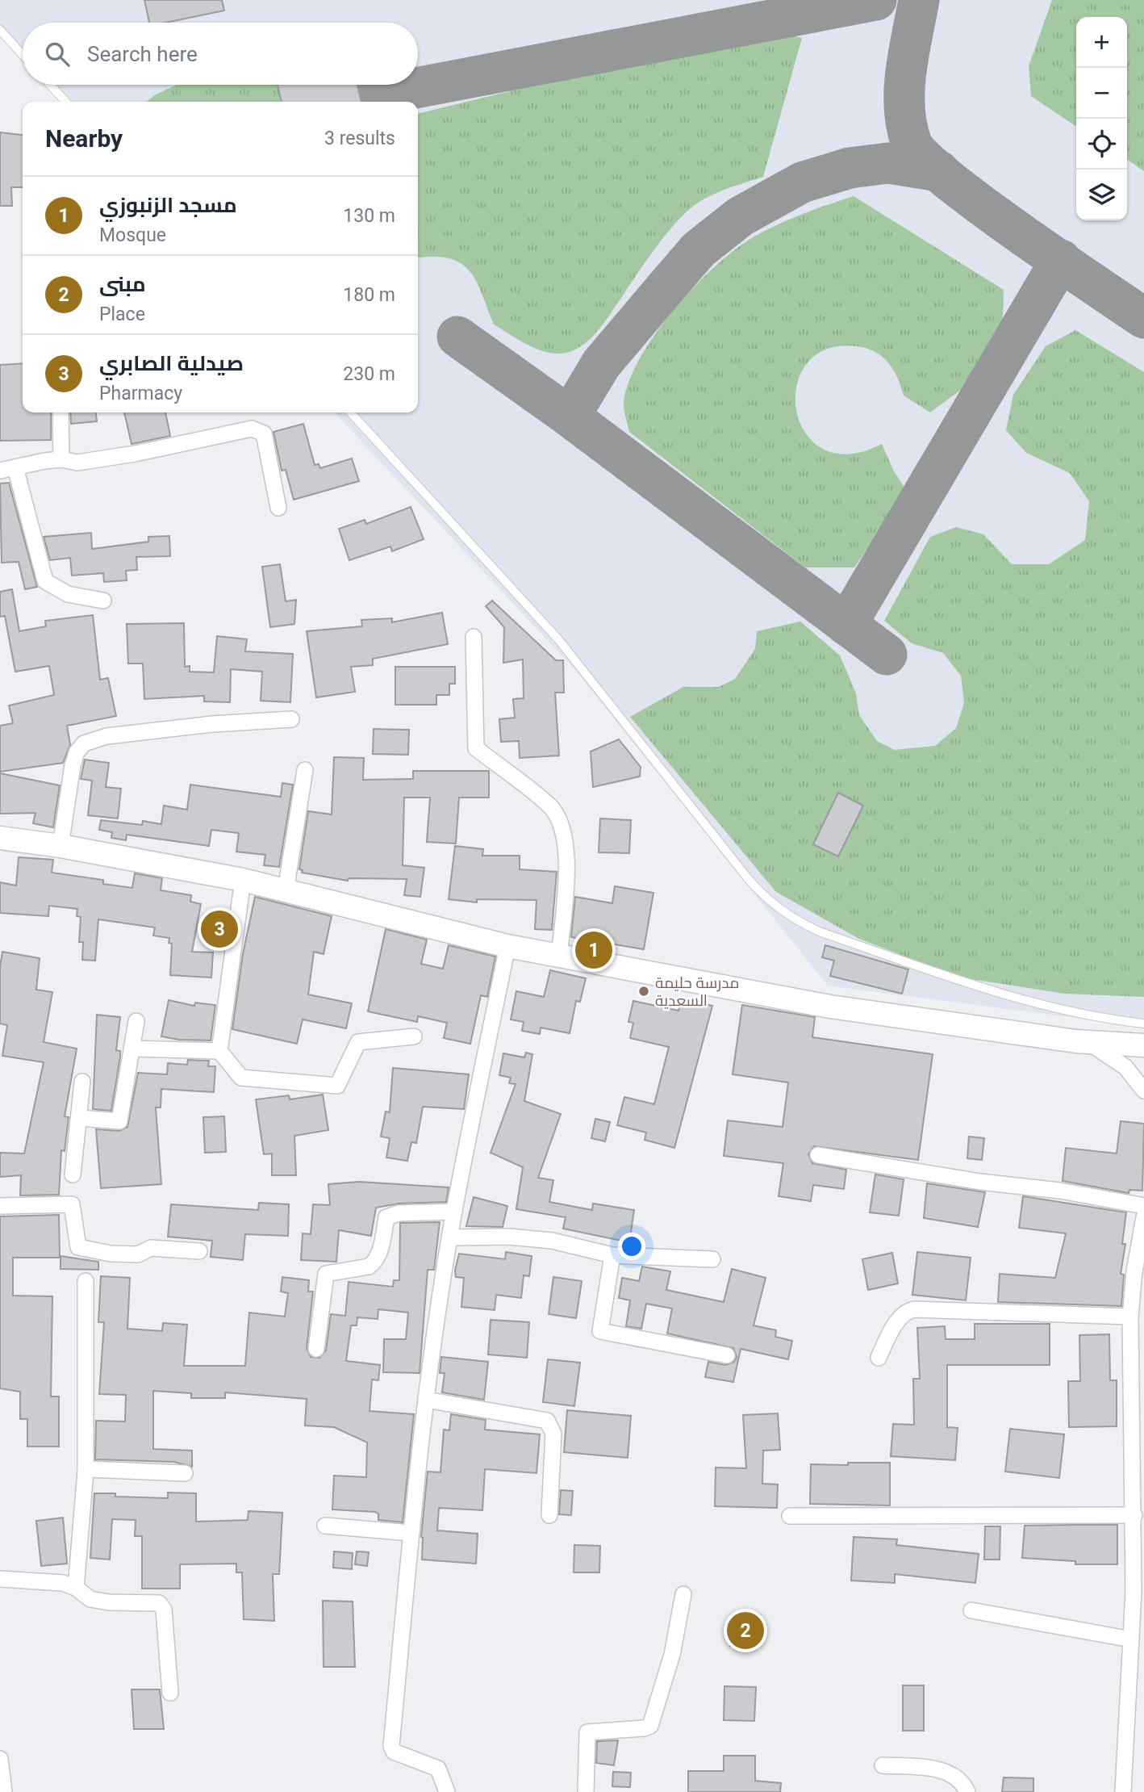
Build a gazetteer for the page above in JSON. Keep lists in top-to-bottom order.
{
  "places": ["مدرسة حليمة السعدية"],
  "page": {
    "map_buttons": ["+", "−"],
    "search": "Search here",
    "heading": ["Nearby", "3 results"],
    "list": [
      {
        "mark": "1",
        "name": "مسجد الزنبوزي",
        "note": "Mosque",
        "value": "130 m"
      },
      {
        "mark": "2",
        "name": "مبنى",
        "note": "Place",
        "value": "180 m"
      },
      {
        "mark": "3",
        "name": "صيدلية الصابري",
        "note": "Pharmacy",
        "value": "230 m"
      }
    ],
    "pins": ["3", "1", "2"]
  }
}
